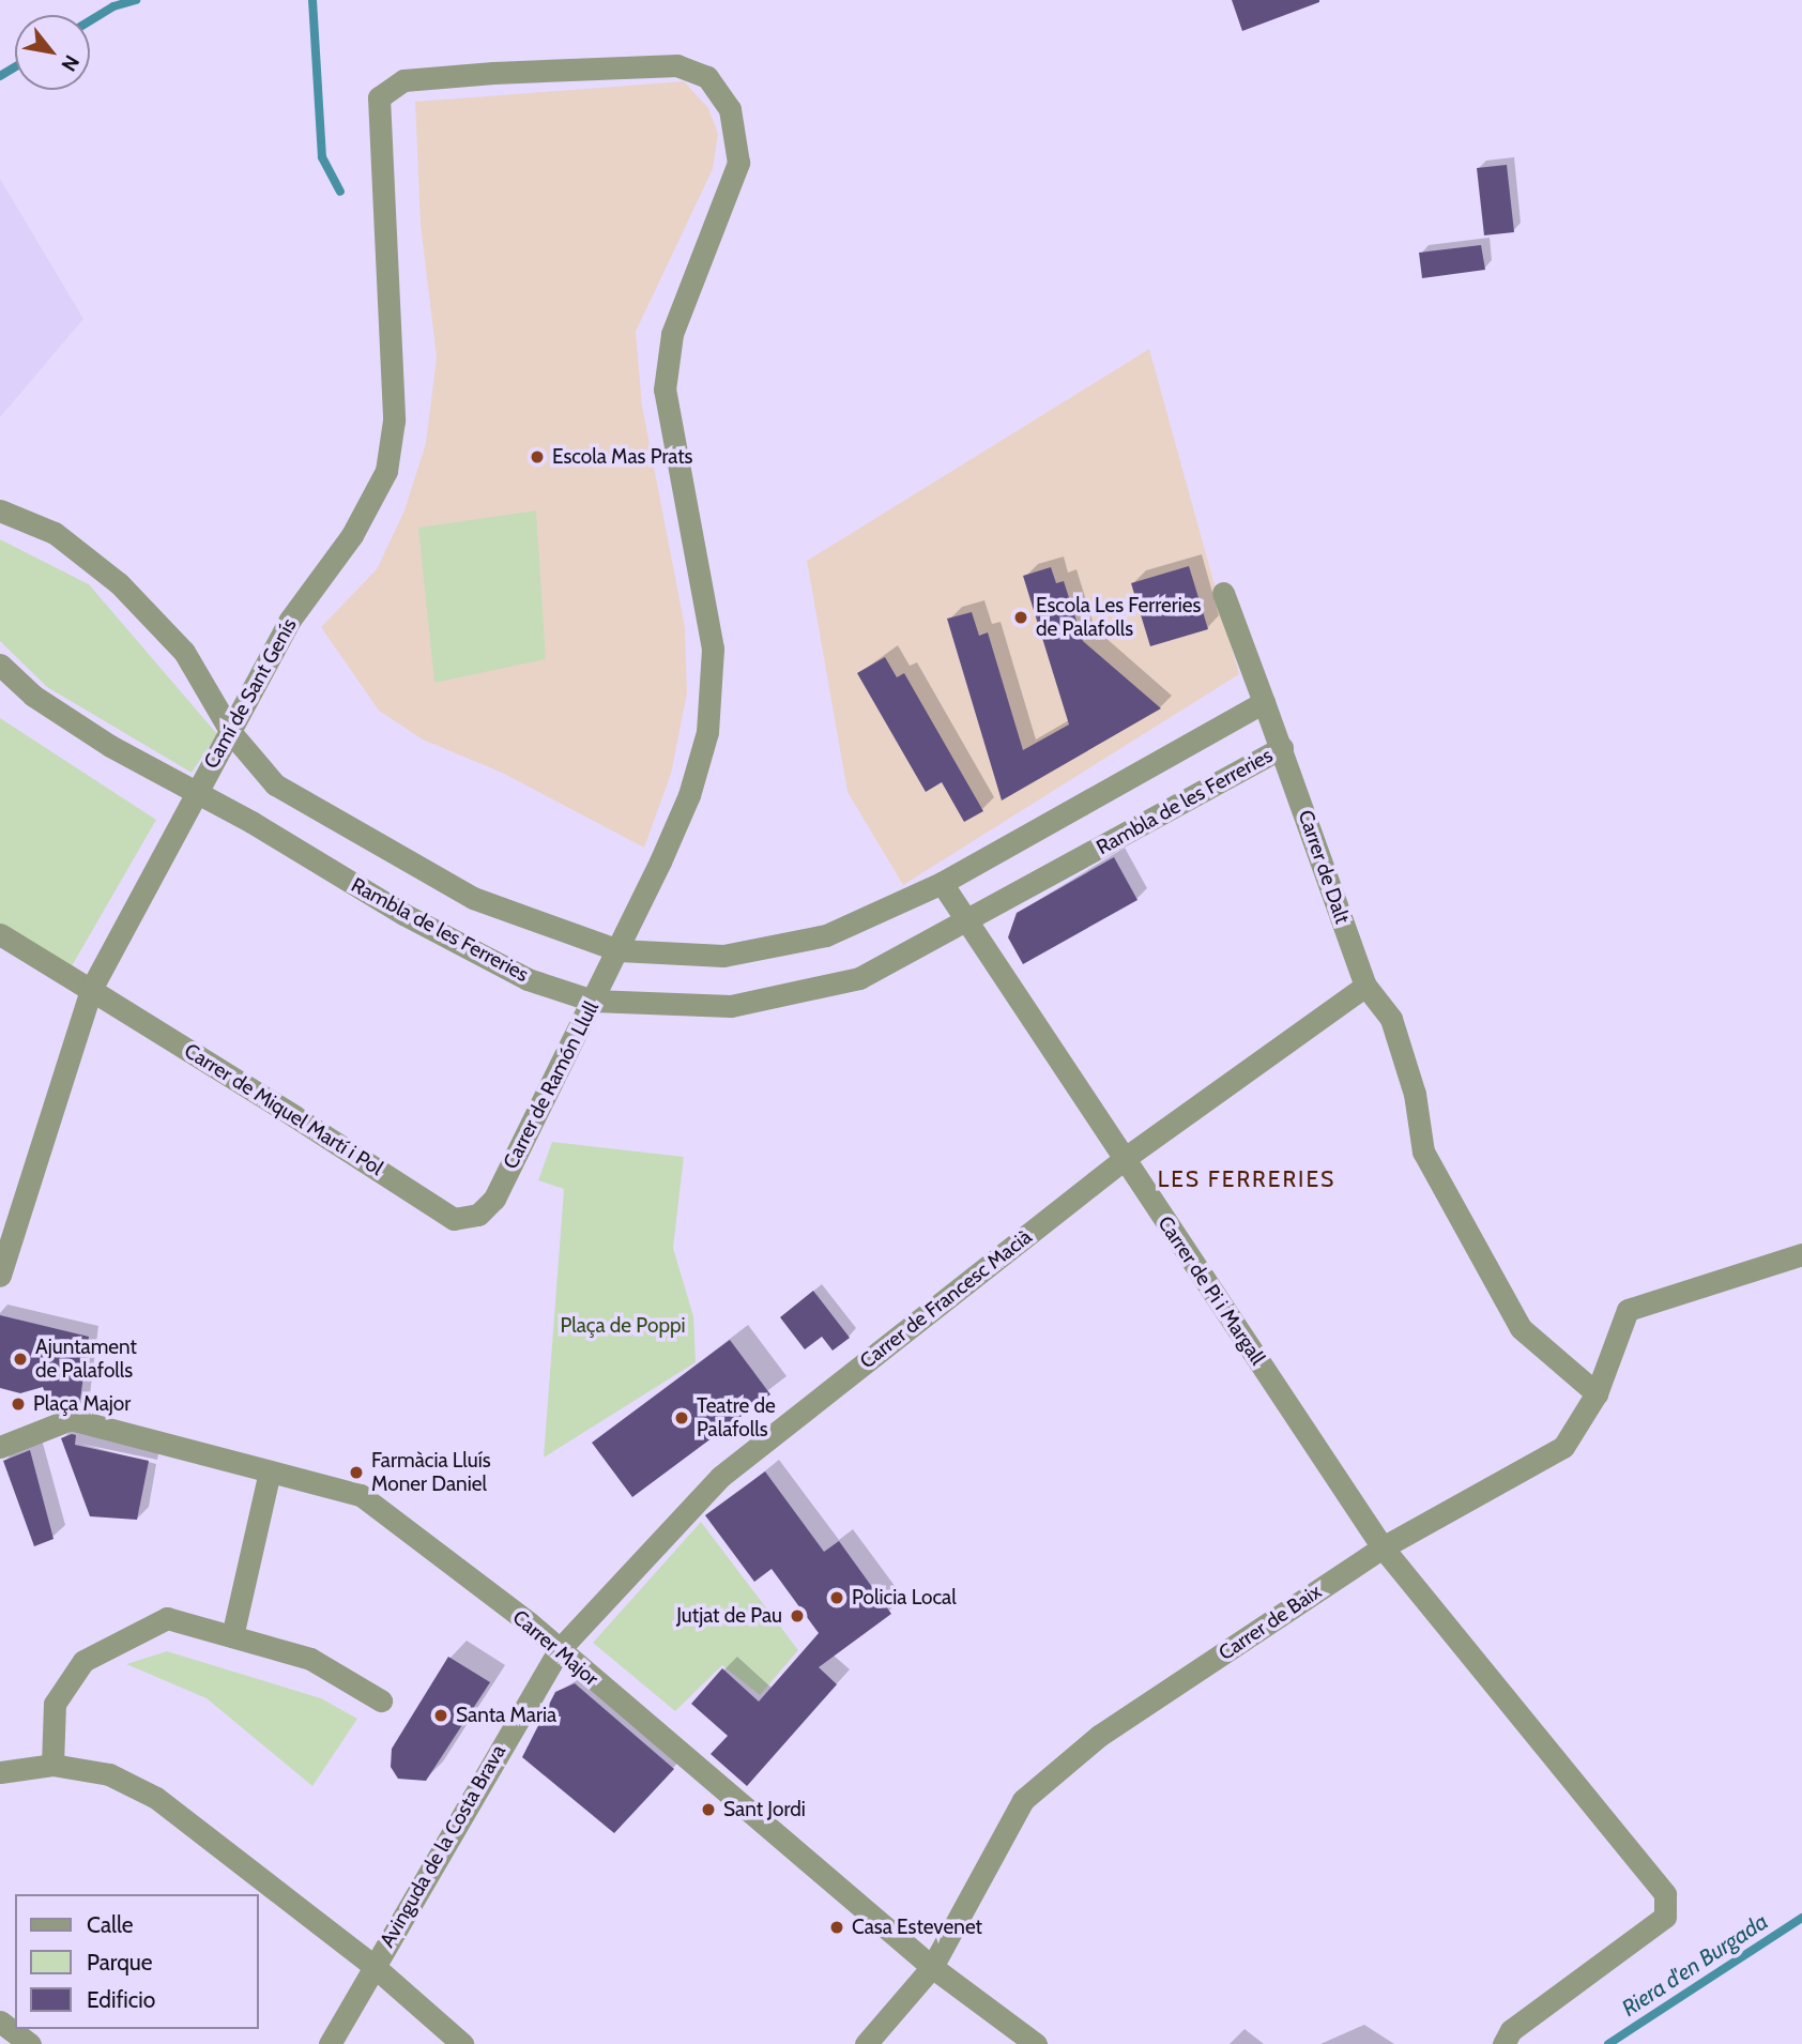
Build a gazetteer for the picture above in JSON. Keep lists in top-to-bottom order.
{
  "streets": {
    "street": [
      "Camí de Sant Genís",
      "Rambla de les Ferreries",
      "Carrer de Dalt",
      "Carrer de Ramón Llull",
      "Carrer de Miquel Martí i Pol",
      "Carrer de Pi i Margall",
      "Carrer de Francesc Macià",
      "Carrer de Baix",
      "Carrer Major",
      "Avinguda de la Costa Brava"
    ]
  },
  "crossings": [
    ["Camí de Sant Genís", "Rambla de les Ferreries"],
    ["Camí de Sant Genís", "Carrer de Ramón Llull"],
    ["Camí de Sant Genís", "Carrer de Miquel Martí i Pol"],
    ["Rambla de les Ferreries", "Carrer de Dalt"],
    ["Rambla de les Ferreries", "Carrer de Ramón Llull"],
    ["Rambla de les Ferreries", "Carrer de Pi i Margall"],
    ["Carrer de Dalt", "Carrer de Francesc Macià"],
    ["Carrer de Dalt", "Carrer de Baix"],
    ["Carrer de Ramón Llull", "Carrer de Miquel Martí i Pol"],
    ["Carrer de Pi i Margall", "Carrer de Francesc Macià"],
    ["Carrer de Pi i Margall", "Carrer de Baix"],
    ["Carrer de Francesc Macià", "Carrer Major"],
    ["Carrer de Francesc Macià", "Avinguda de la Costa Brava"],
    ["Carrer de Baix", "Carrer Major"],
    ["Carrer Major", "Avinguda de la Costa Brava"]
  ],
  "districts": ["LES FERRERIES"],
  "water": ["Riera d'en Burgada"],
  "parks": ["Plaça de Poppi"],
  "places": [
    "Escola Mas Prats",
    "Escola Les Ferreries de Palafolls",
    "Ajuntament de Palafolls",
    "Plaça Major",
    "Teatre de Palafolls",
    "Farmàcia Lluís Moner Daniel",
    "Policia Local",
    "Jutjat de Pau",
    "Santa Maria",
    "Sant Jordi",
    "Casa Estevenet"
  ],
  "legend": ["Calle", "Parque", "Edificio"],
  "north": "bottom right"
}
